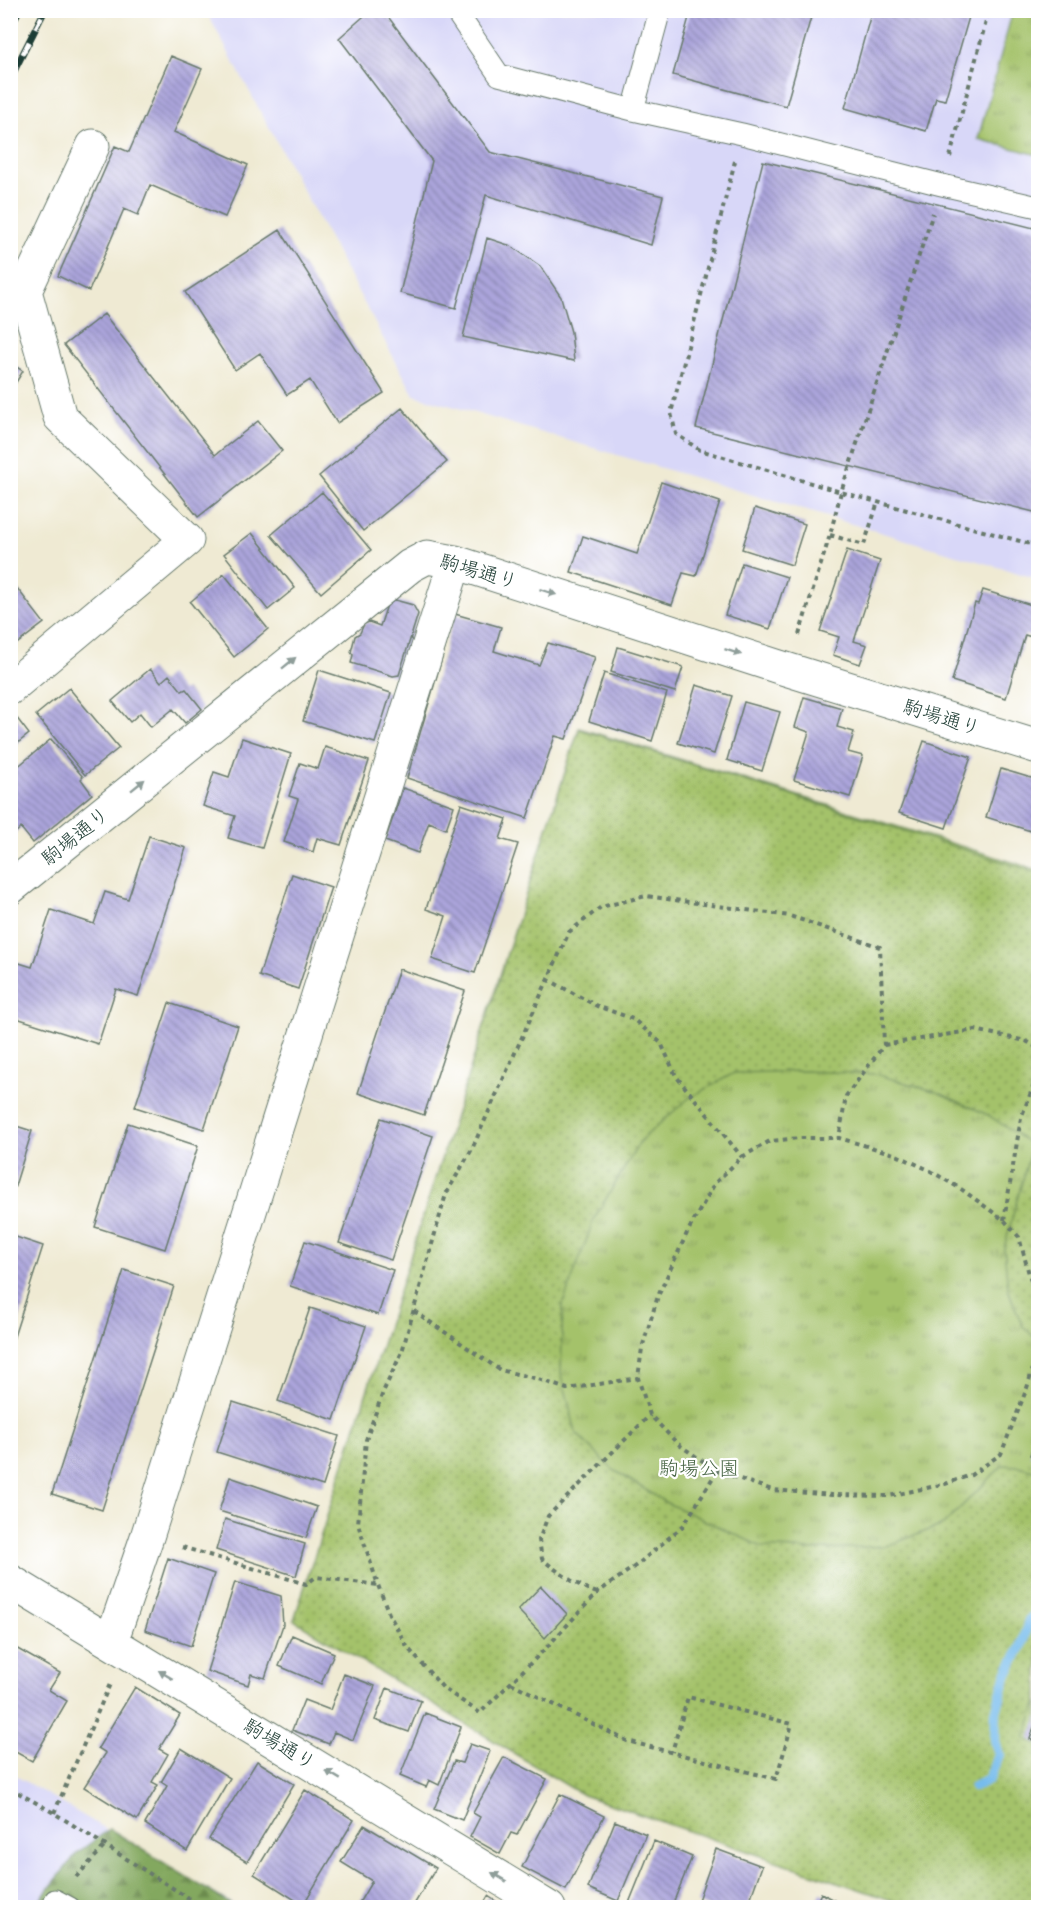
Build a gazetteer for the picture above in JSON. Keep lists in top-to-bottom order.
{
  "streets": {
    "street": ["駒場通り"]
  },
  "parks": ["駒場公園"]
}
